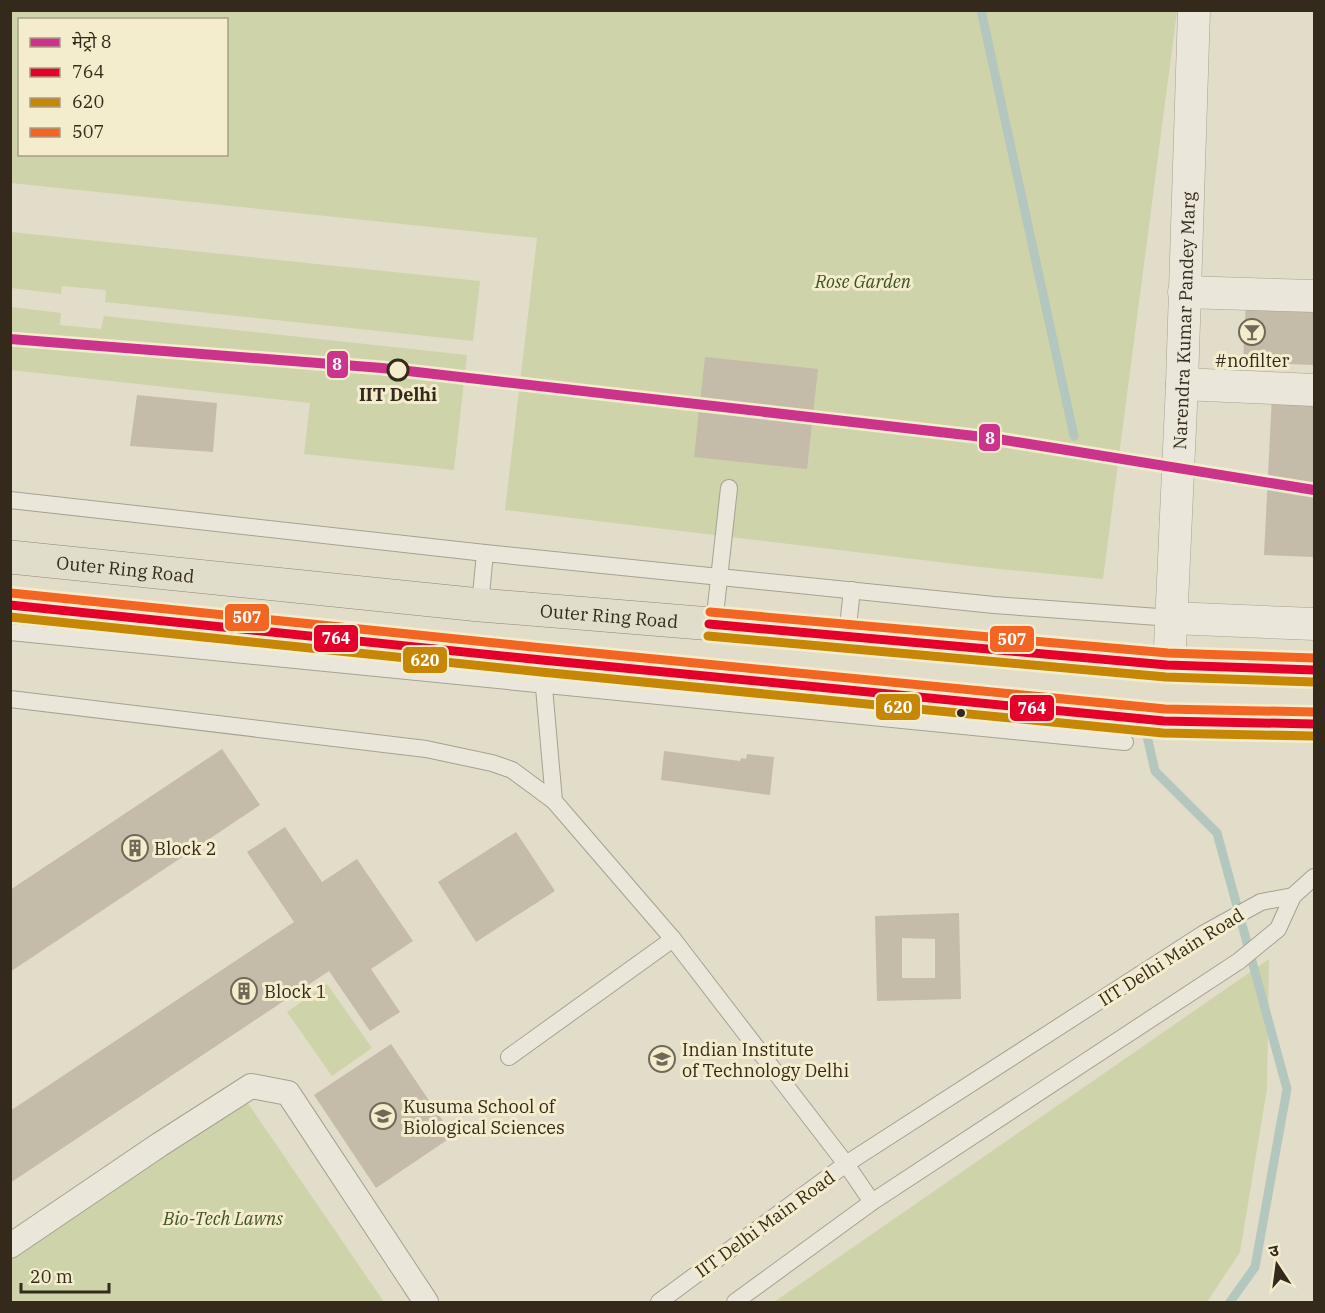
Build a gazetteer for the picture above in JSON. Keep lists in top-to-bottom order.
{
  "streets": {
    "main road": ["Outer Ring Road"],
    "street": ["Narendra Kumar Pandey Marg"],
    "lane": ["IIT Delhi Main Road"]
  },
  "crossings": [
    ["Narendra Kumar Pandey Marg", "Outer Ring Road"]
  ],
  "parks": ["Rose Garden", "Bio-Tech Lawns"],
  "places": {
    "bar": ["#nofilter"],
    "other": ["IIT Delhi"],
    "building": ["Block 2", "Block 1"],
    "school or university": ["Indian Institute of Technology Delhi", "Kusuma School of Biological Sciences"]
  },
  "lines": [
    "metro line 8",
    "transit line 507",
    "transit line 764",
    "transit line 620"
  ],
  "legend": [
    "मेट्रो 8",
    "764",
    "620",
    "507"
  ],
  "scale_bar": "20 m",
  "north": "top"
}
